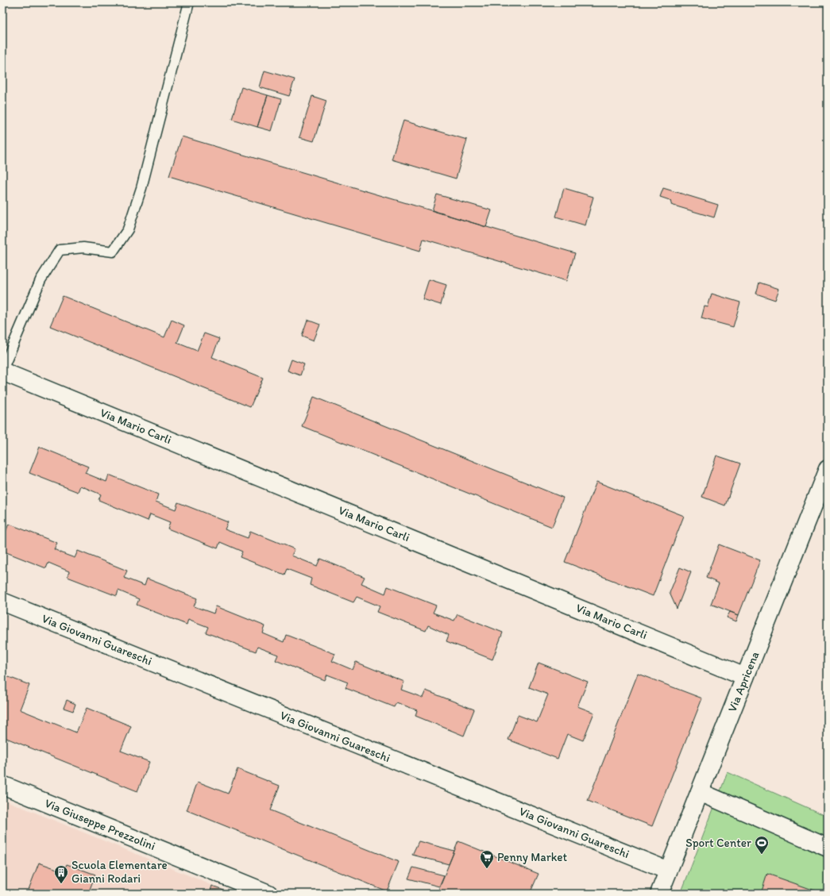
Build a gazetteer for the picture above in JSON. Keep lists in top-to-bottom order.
{
  "streets": {
    "street": [
      "Via Mario Carli",
      "Via Giovanni Guareschi",
      "Via Apricena",
      "Via Giuseppe Prezzolini"
    ]
  },
  "crossings": [
    ["Via Mario Carli", "Via Apricena"],
    ["Via Giovanni Guareschi", "Via Apricena"]
  ],
  "places": {
    "sports": ["Sport Center"],
    "supermarket": ["Penny Market"],
    "building": ["Scuola Elementare Gianni Rodari"]
  }
}
